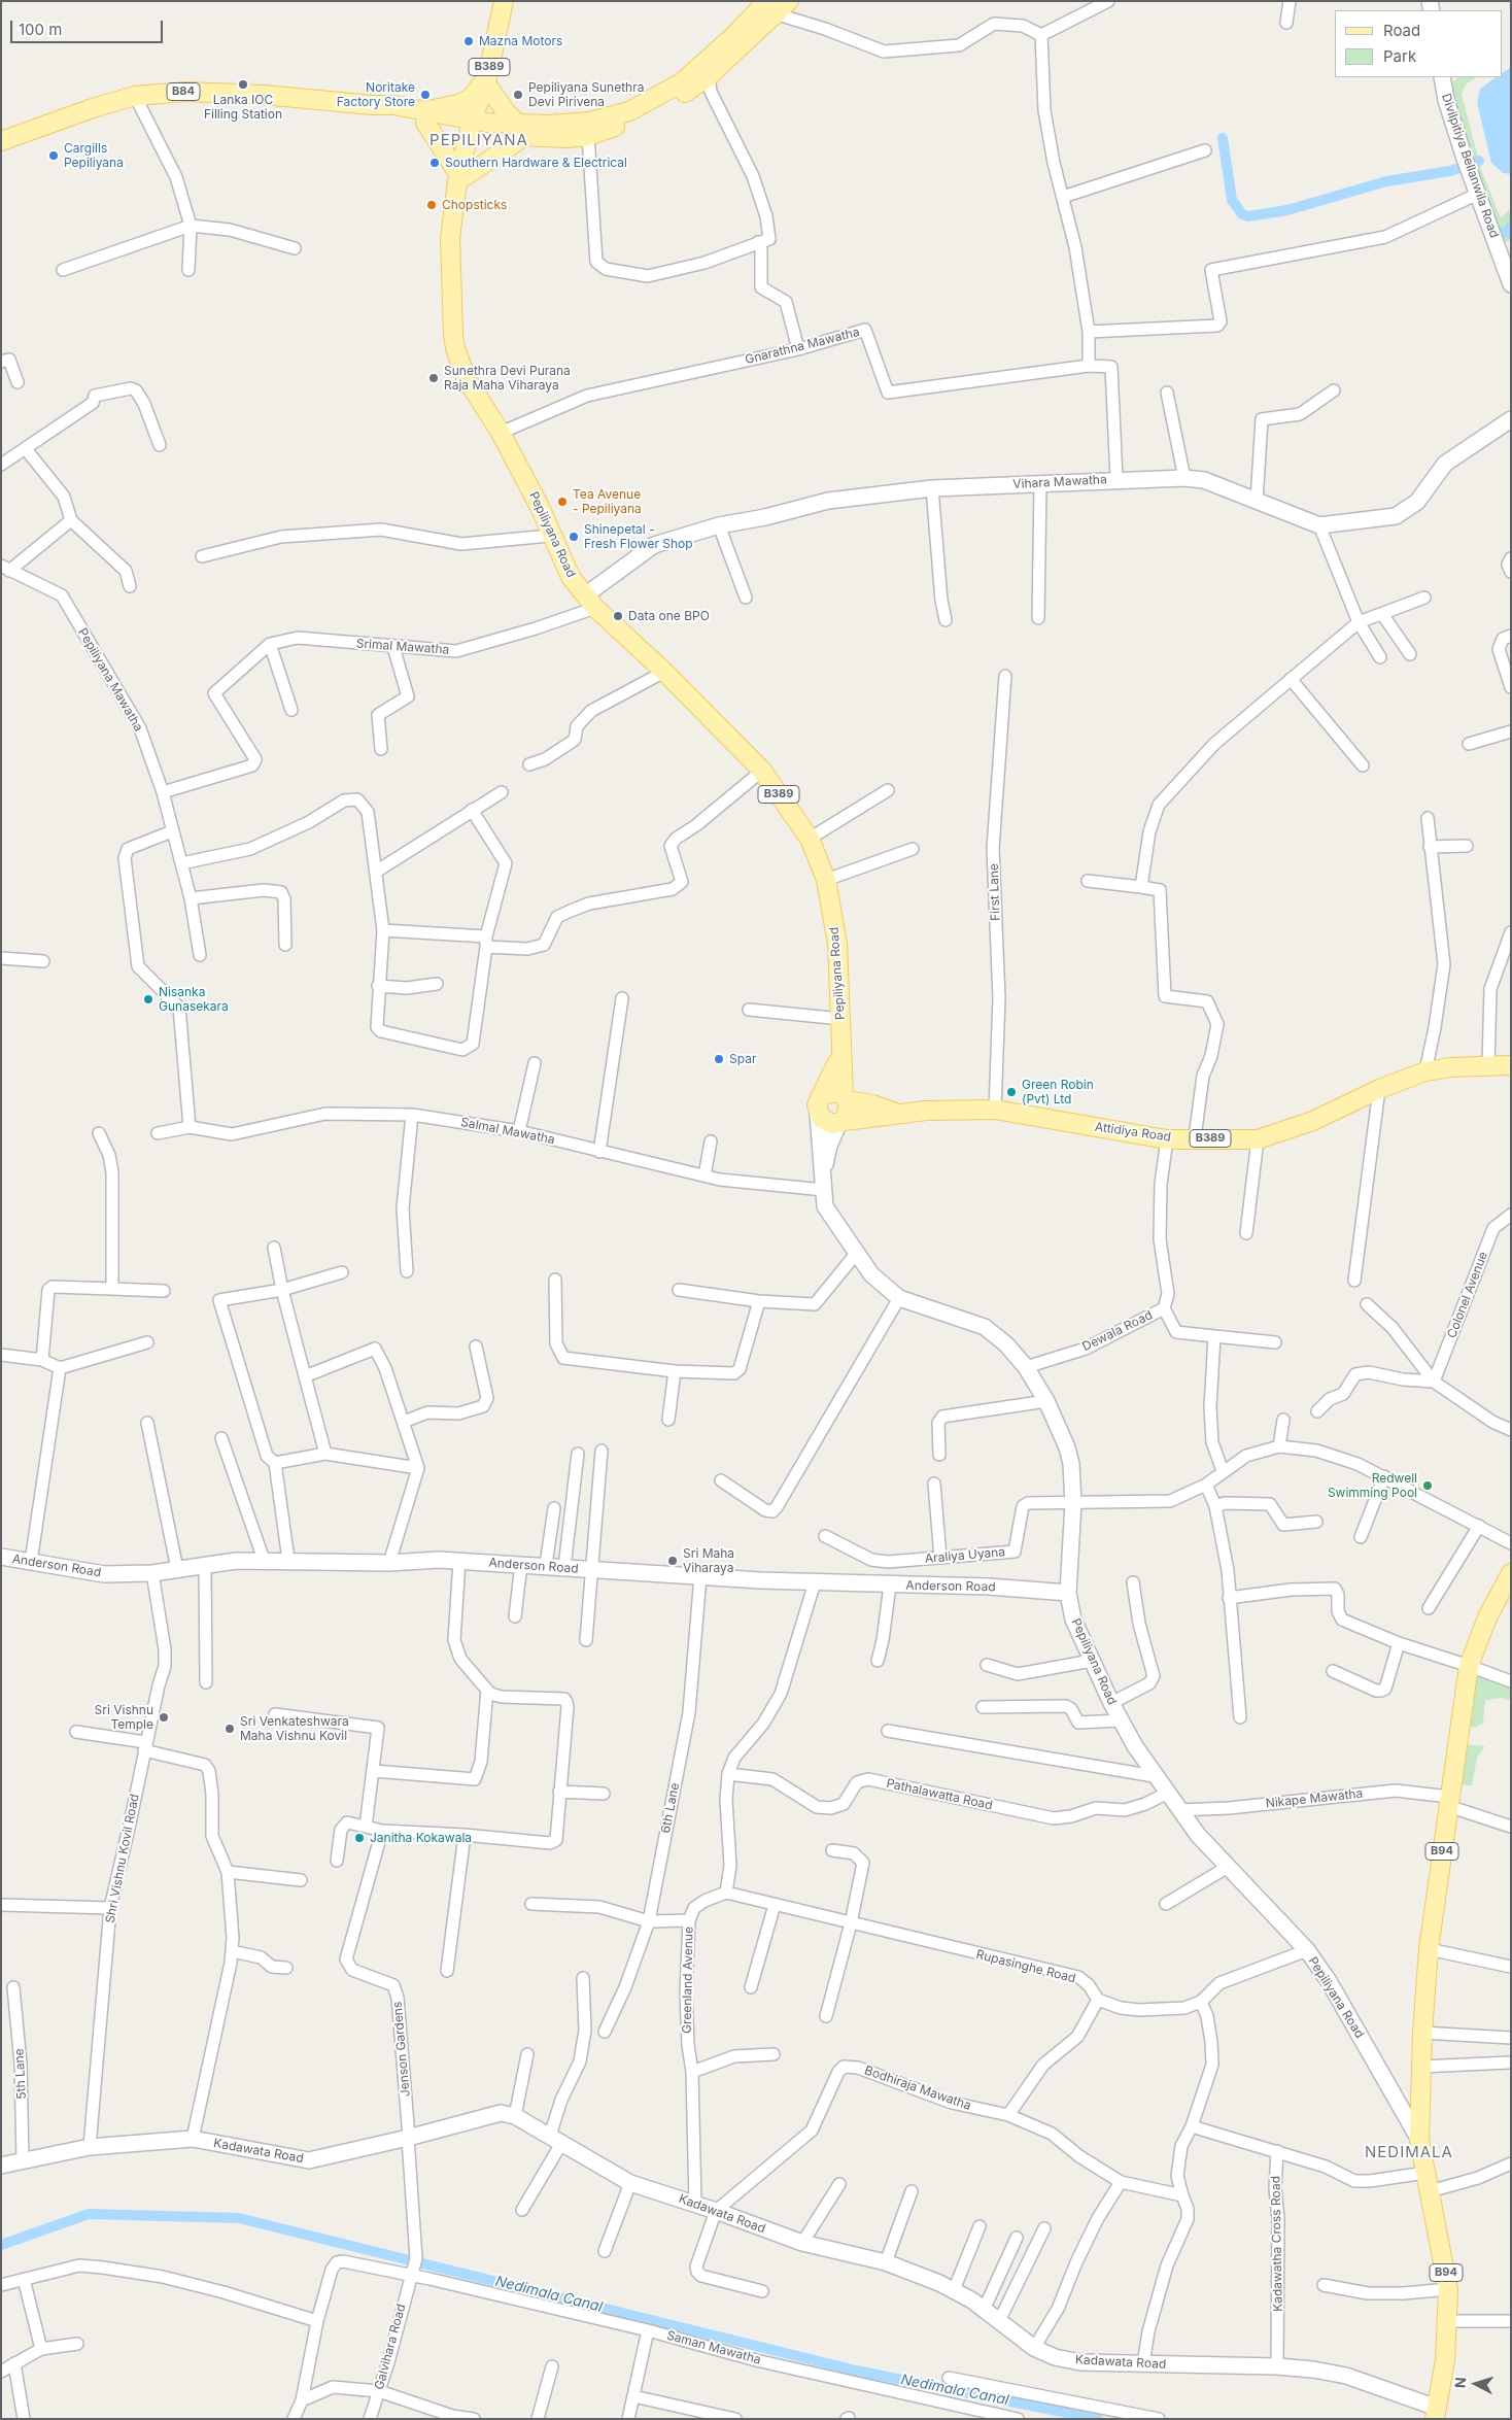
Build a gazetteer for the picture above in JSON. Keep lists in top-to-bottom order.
{
  "streets": {
    "main road": [
      "B389",
      "B84",
      "Pepiliyana Road",
      "Attidiya Road",
      "B94"
    ],
    "street": [
      "Divilpitiya Bellanwila Road",
      "Gnarathna Mawatha",
      "Vihara Mawatha",
      "Srimal Mawatha",
      "Pepiliyana Mawatha",
      "First Lane",
      "Salmal Mawatha",
      "Colonel Avenue",
      "Dewala Road",
      "Araliya Uyana",
      "Anderson Road",
      "Pathalawatta Road",
      "Nikape Mawatha",
      "6th Lane",
      "Shri Vishnu Kovil Road",
      "Rupasinghe Road",
      "Greenland Avenue",
      "Jenson Gardens",
      "5th Lane",
      "Bodhiraja Mawatha",
      "Kadawata Road",
      "Kadawatha Cross Road",
      "Galvihara Road",
      "Saman Mawatha"
    ]
  },
  "crossings": [
    ["B389", "Pepiliyana Road"],
    ["B389", "Attidiya Road"],
    ["B84", "Pepiliyana Road"],
    ["Gnarathna Mawatha", "Vihara Mawatha"],
    ["Gnarathna Mawatha", "Pepiliyana Road"],
    ["Vihara Mawatha", "Pepiliyana Road"],
    ["Vihara Mawatha", "Srimal Mawatha"],
    ["Pepiliyana Road", "Srimal Mawatha"],
    ["Pepiliyana Road", "Salmal Mawatha"],
    ["Pepiliyana Road", "Dewala Road"],
    ["Pepiliyana Road", "Araliya Uyana"],
    ["Pepiliyana Road", "Anderson Road"],
    ["Pepiliyana Road", "Pathalawatta Road"],
    ["Pepiliyana Road", "Nikape Mawatha"],
    ["Pepiliyana Road", "B94"],
    ["Srimal Mawatha", "Pepiliyana Mawatha"],
    ["First Lane", "Attidiya Road"],
    ["Attidiya Road", "Dewala Road"],
    ["Anderson Road", "6th Lane"],
    ["Anderson Road", "Shri Vishnu Kovil Road"],
    ["Nikape Mawatha", "B94"],
    ["B94", "Kadawata Road"],
    ["Shri Vishnu Kovil Road", "Kadawata Road"],
    ["Rupasinghe Road", "Greenland Avenue"],
    ["Greenland Avenue", "Kadawata Road"],
    ["Jenson Gardens", "Kadawata Road"],
    ["Jenson Gardens", "Galvihara Road"],
    ["5th Lane", "Kadawata Road"],
    ["Bodhiraja Mawatha", "Kadawata Road"],
    ["Kadawata Road", "Kadawatha Cross Road"],
    ["Kadawata Road", "Galvihara Road"],
    ["Galvihara Road", "Saman Mawatha"]
  ],
  "districts": ["PEPILIYANA", "NEDIMALA"],
  "water": ["Nedimala Canal"],
  "places": [
    "Mazna Motors",
    "Lanka IOC Filling Station",
    "Noritake Factory Store",
    "Pepiliyana Sunethra Devi Pirivena",
    "Cargills Pepiliyana",
    "Southern Hardware & Electrical",
    "Chopsticks",
    "Sunethra Devi Purana Raja Maha Viharaya",
    "Tea Avenue - Pepiliyana",
    "Shinepetal - Fresh Flower Shop",
    "Data one BPO",
    "Nisanka Gunasekara",
    "Spar",
    "Green Robin (Pvt) Ltd",
    "Redwell Swimming Pool",
    "Sri Maha Viharaya",
    "Sri Vishnu Temple",
    "Sri Venkateshwara Maha Vishnu Kovil",
    "Janitha Kokawala"
  ],
  "legend": ["Road", "Park"],
  "scale_bar": "100 m",
  "north": "left"
}
